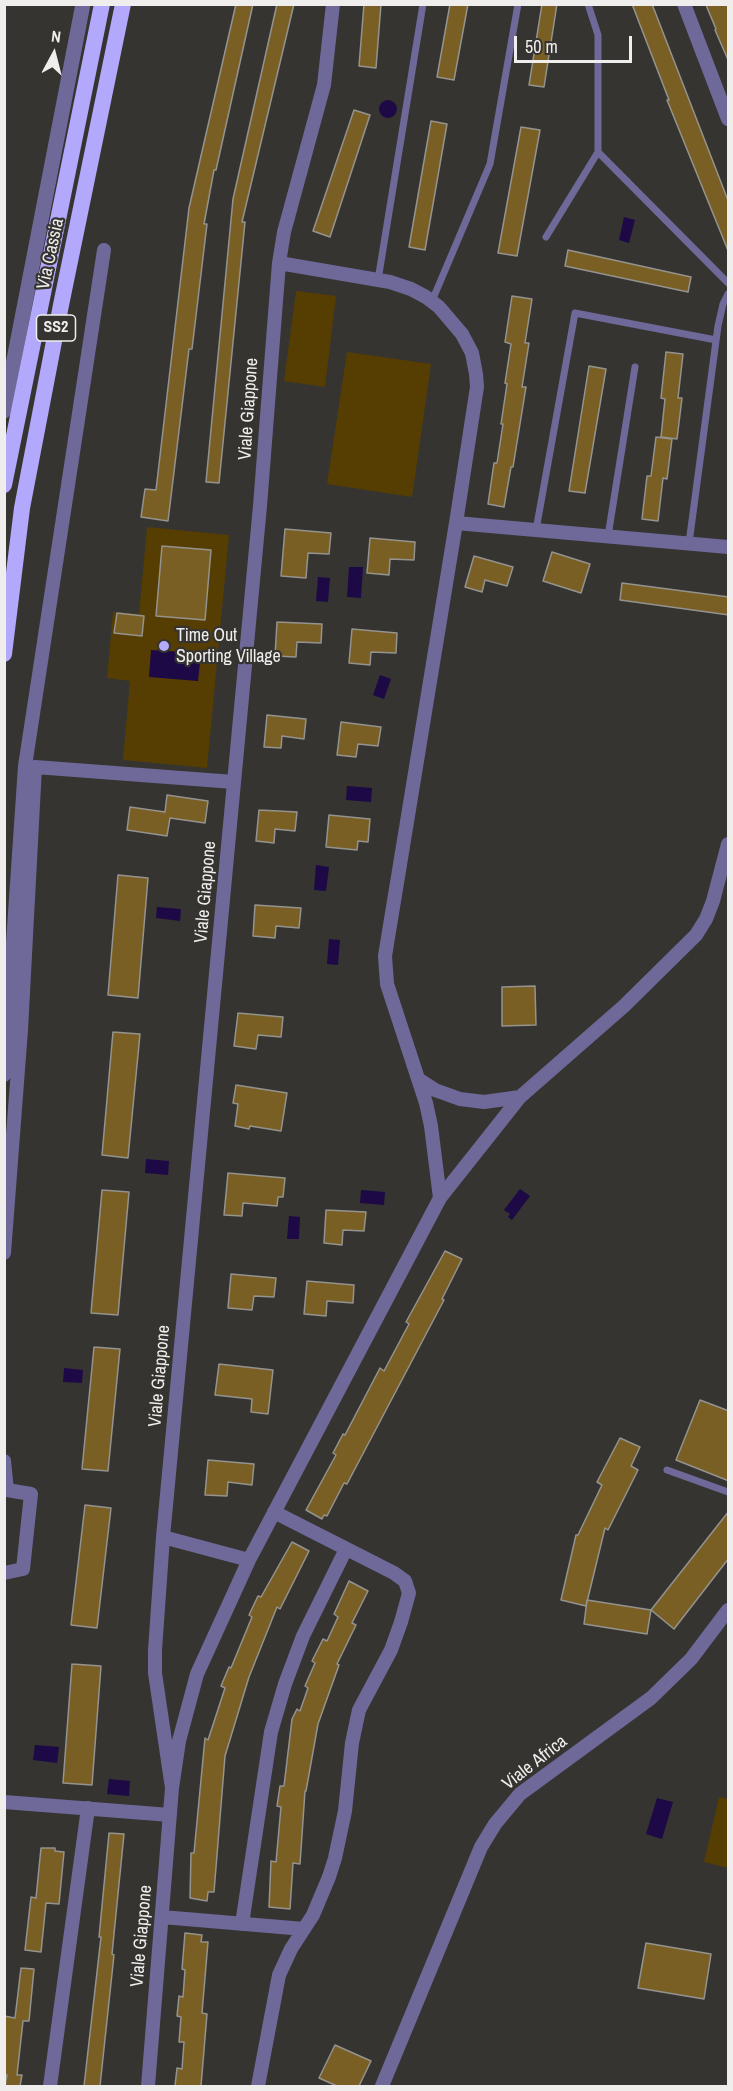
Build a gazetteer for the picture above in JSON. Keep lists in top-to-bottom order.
{
  "streets": {
    "highway": ["Via Cassia", "SS2"],
    "street": ["Viale Giappone", "Viale Africa"]
  },
  "places": ["Time Out Sporting Village"],
  "scale_bar": "50 m",
  "north": "top"
}
